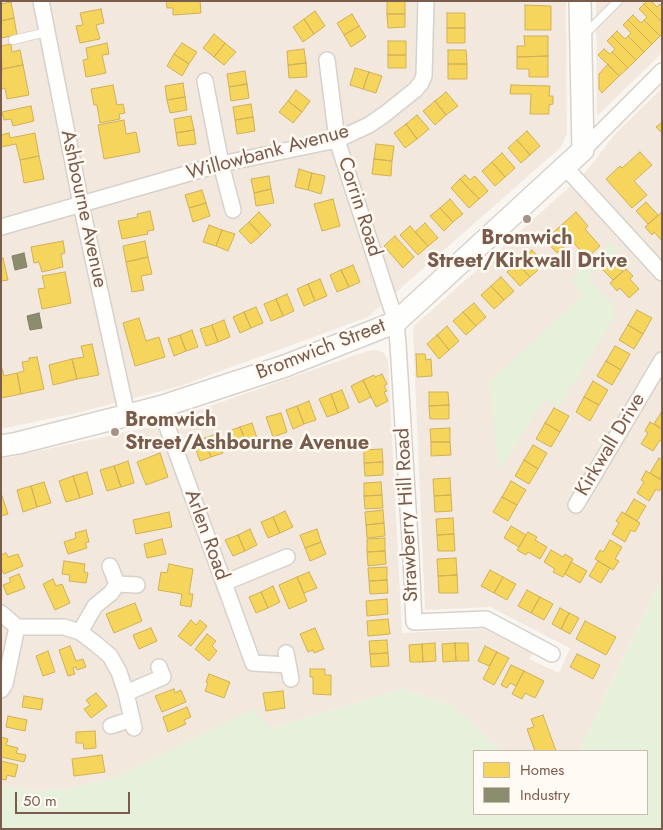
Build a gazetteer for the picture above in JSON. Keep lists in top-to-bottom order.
{
  "streets": {
    "street": [
      "Willowbank Avenue",
      "Corrin Road",
      "Ashbourne Avenue",
      "Bromwich Street",
      "Kirkwall Drive",
      "Strawberry Hill Road",
      "Arlen Road"
    ]
  },
  "crossings": [
    ["Willowbank Avenue", "Corrin Road"],
    ["Willowbank Avenue", "Ashbourne Avenue"],
    ["Corrin Road", "Bromwich Street"],
    ["Corrin Road", "Strawberry Hill Road"],
    ["Ashbourne Avenue", "Bromwich Street"],
    ["Bromwich Street", "Strawberry Hill Road"],
    ["Bromwich Street", "Arlen Road"]
  ],
  "places": ["Bromwich Street/Kirkwall Drive", "Bromwich Street/Ashbourne Avenue"],
  "legend": ["Homes", "Industry"],
  "scale_bar": "50 m"
}
